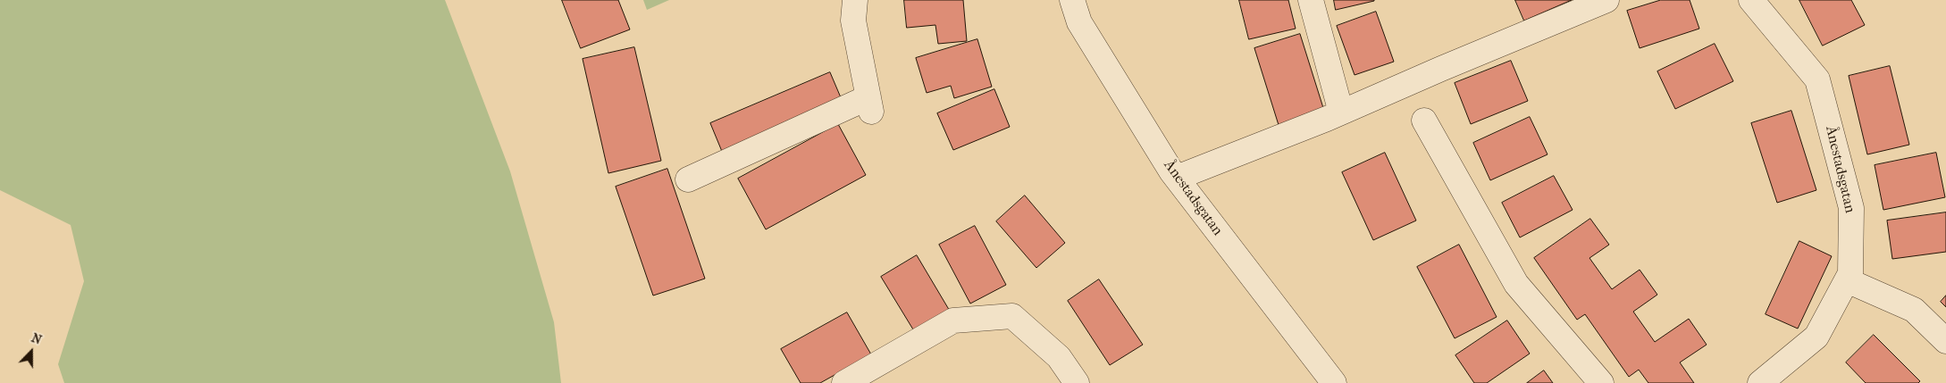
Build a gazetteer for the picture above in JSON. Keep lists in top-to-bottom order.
{
  "streets": {
    "street": ["Ånestadsgatan"]
  },
  "north": "top"
}
